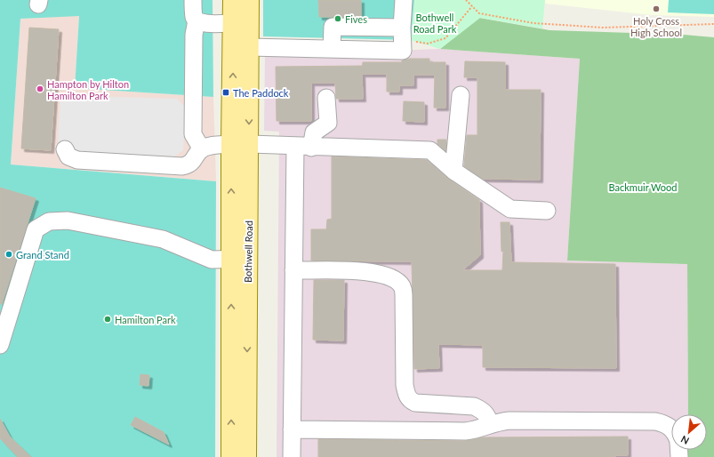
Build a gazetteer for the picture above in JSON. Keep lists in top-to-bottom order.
{
  "streets": {
    "main road": ["Bothwell Road"]
  },
  "parks": ["Bothwell Road Park", "Backmuir Wood"],
  "places": {
    "other": [
      "Holy Cross High School",
      "Fives",
      "Hampton by Hilton Hamilton Park",
      "Grand Stand",
      "Hamilton Park"
    ],
    "transit": ["The Paddock"]
  },
  "north": "bottom left"
}
